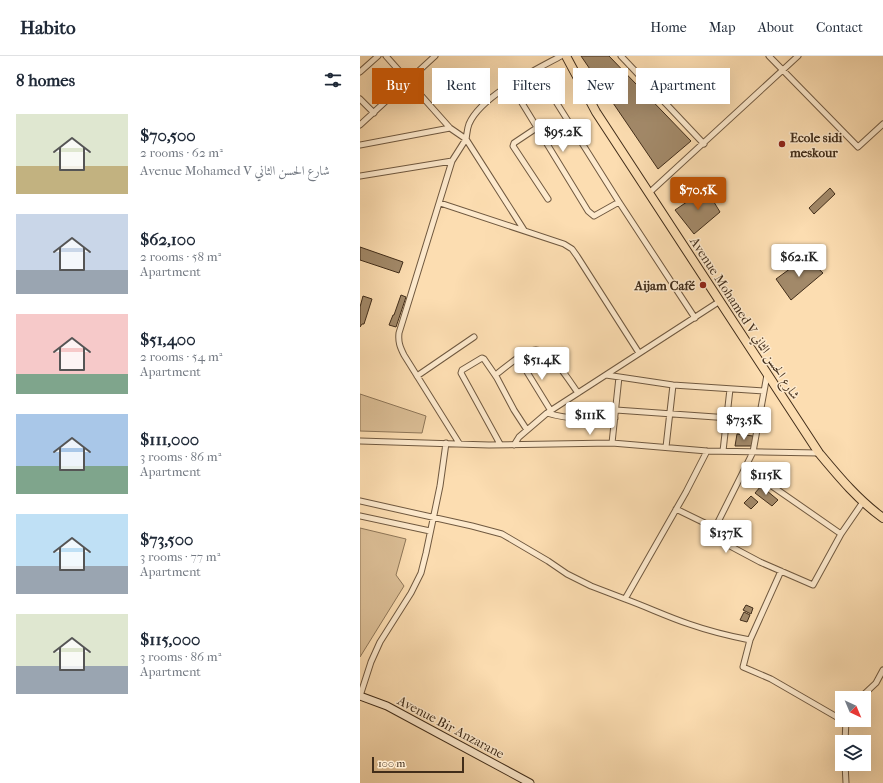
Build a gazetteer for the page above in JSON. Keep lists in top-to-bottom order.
{
  "streets": {
    "main road": ["Avenue Mohamed V شارع الحسن الثاني"],
    "street": ["Avenue Bir Anzarane"]
  },
  "places": ["Ecole sidi meskour", "Aijam Café"],
  "scale_bar": "100 m",
  "north": "bottom right",
  "page": {
    "header": "Habito",
    "nav": [
      "Home",
      "Map",
      "About",
      "Contact"
    ],
    "heading": "8 homes",
    "chip": [
      "Buy",
      "Rent",
      "Filters",
      "New",
      "Apartment"
    ],
    "list": [
      {
        "name": "$70,500",
        "note": "2 rooms · 62 m² · Avenue Mohamed V شارع الحسن الثاني"
      },
      {
        "name": "$62,100",
        "note": "2 rooms · 58 m² · Apartment"
      },
      {
        "name": "$51,400",
        "note": "2 rooms · 54 m² · Apartment"
      },
      {
        "name": "$111,000",
        "note": "3 rooms · 86 m² · Apartment"
      },
      {
        "name": "$73,500",
        "note": "3 rooms · 77 m² · Apartment"
      },
      {
        "name": "$115,000",
        "note": "3 rooms · 86 m² · Apartment"
      }
    ],
    "price": [
      "$95.2K",
      "$70.5K",
      "$62.1K",
      "$51.4K",
      "$111K",
      "$73.5K",
      "$115K",
      "$137K"
    ],
    "scale": "100 m"
  }
}
